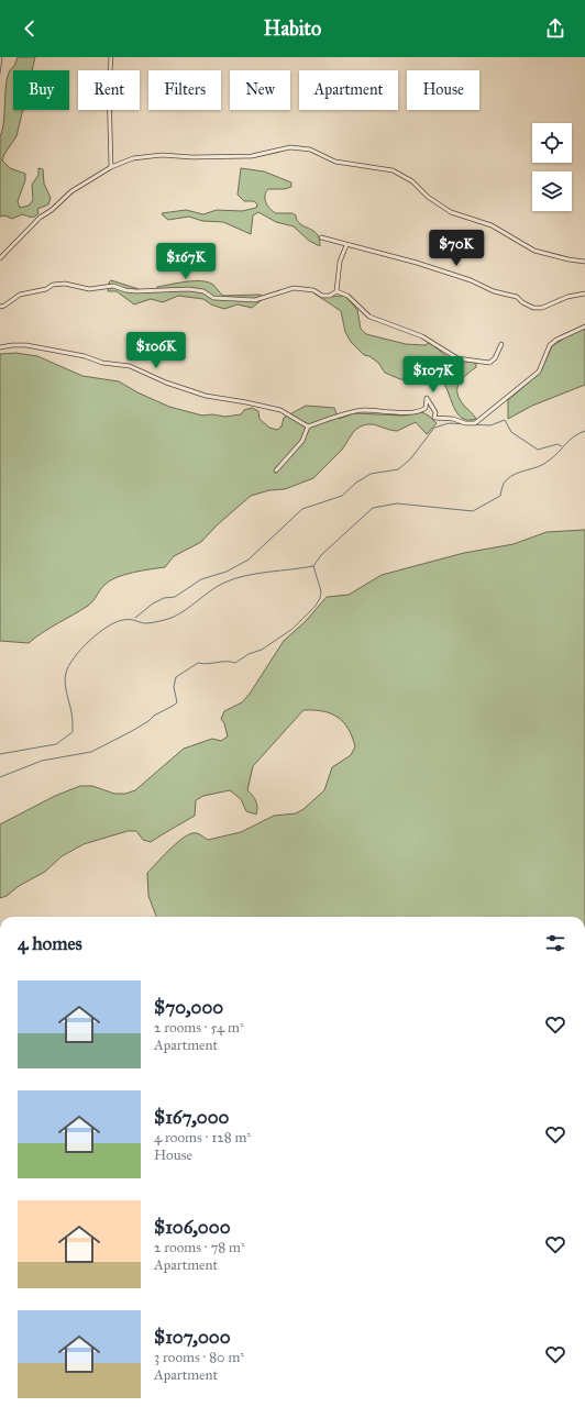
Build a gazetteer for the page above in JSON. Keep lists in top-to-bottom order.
{
  "page": {
    "header": "Habito",
    "chip": [
      "Buy",
      "Rent",
      "Filters",
      "New",
      "Apartment",
      "House"
    ],
    "price": [
      "$70K",
      "$167K",
      "$106K",
      "$107K"
    ],
    "heading": "4 homes",
    "list": [
      {
        "name": "$70,000",
        "note": "2 rooms · 54 m² · Apartment"
      },
      {
        "name": "$167,000",
        "note": "4 rooms · 128 m² · House"
      },
      {
        "name": "$106,000",
        "note": "2 rooms · 78 m² · Apartment"
      },
      {
        "name": "$107,000",
        "note": "3 rooms · 80 m² · Apartment"
      }
    ]
  }
}
